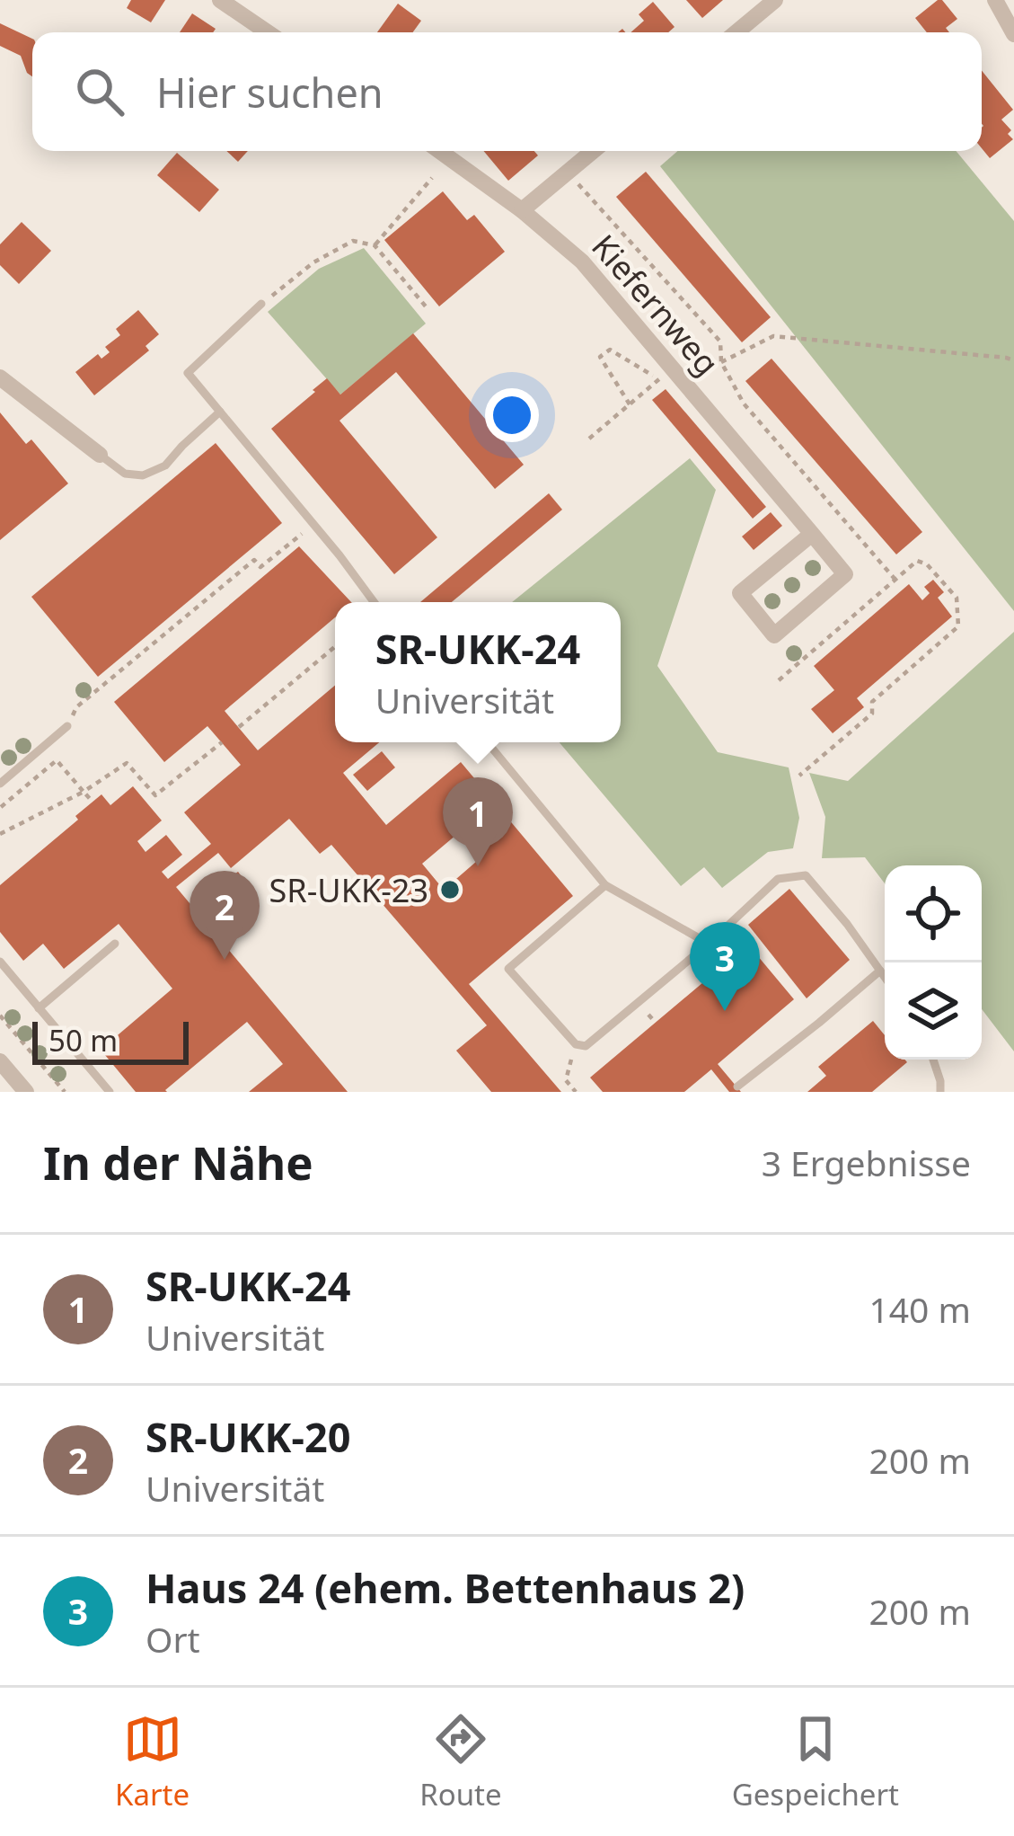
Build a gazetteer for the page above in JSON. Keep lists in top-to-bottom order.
{
  "streets": {
    "street": ["Kiefernweg"]
  },
  "places": ["SR-UKK-23"],
  "scale_bar": "50 m",
  "page": {
    "search": "Hier suchen",
    "popup": ["SR-UKK-24", "Universität"],
    "pins": ["1", "2", "3"],
    "scale": "50 m",
    "heading": ["In der Nähe", "3 Ergebnisse"],
    "list": [
      {
        "mark": "1",
        "name": "SR-UKK-24",
        "note": "Universität",
        "value": "140 m"
      },
      {
        "mark": "2",
        "name": "SR-UKK-20",
        "note": "Universität",
        "value": "200 m"
      },
      {
        "mark": "3",
        "name": "Haus 24 (ehem. Bettenhaus 2)",
        "note": "Ort",
        "value": "200 m"
      }
    ],
    "nav": ["Karte", "Route", "Gespeichert"]
  }
}
